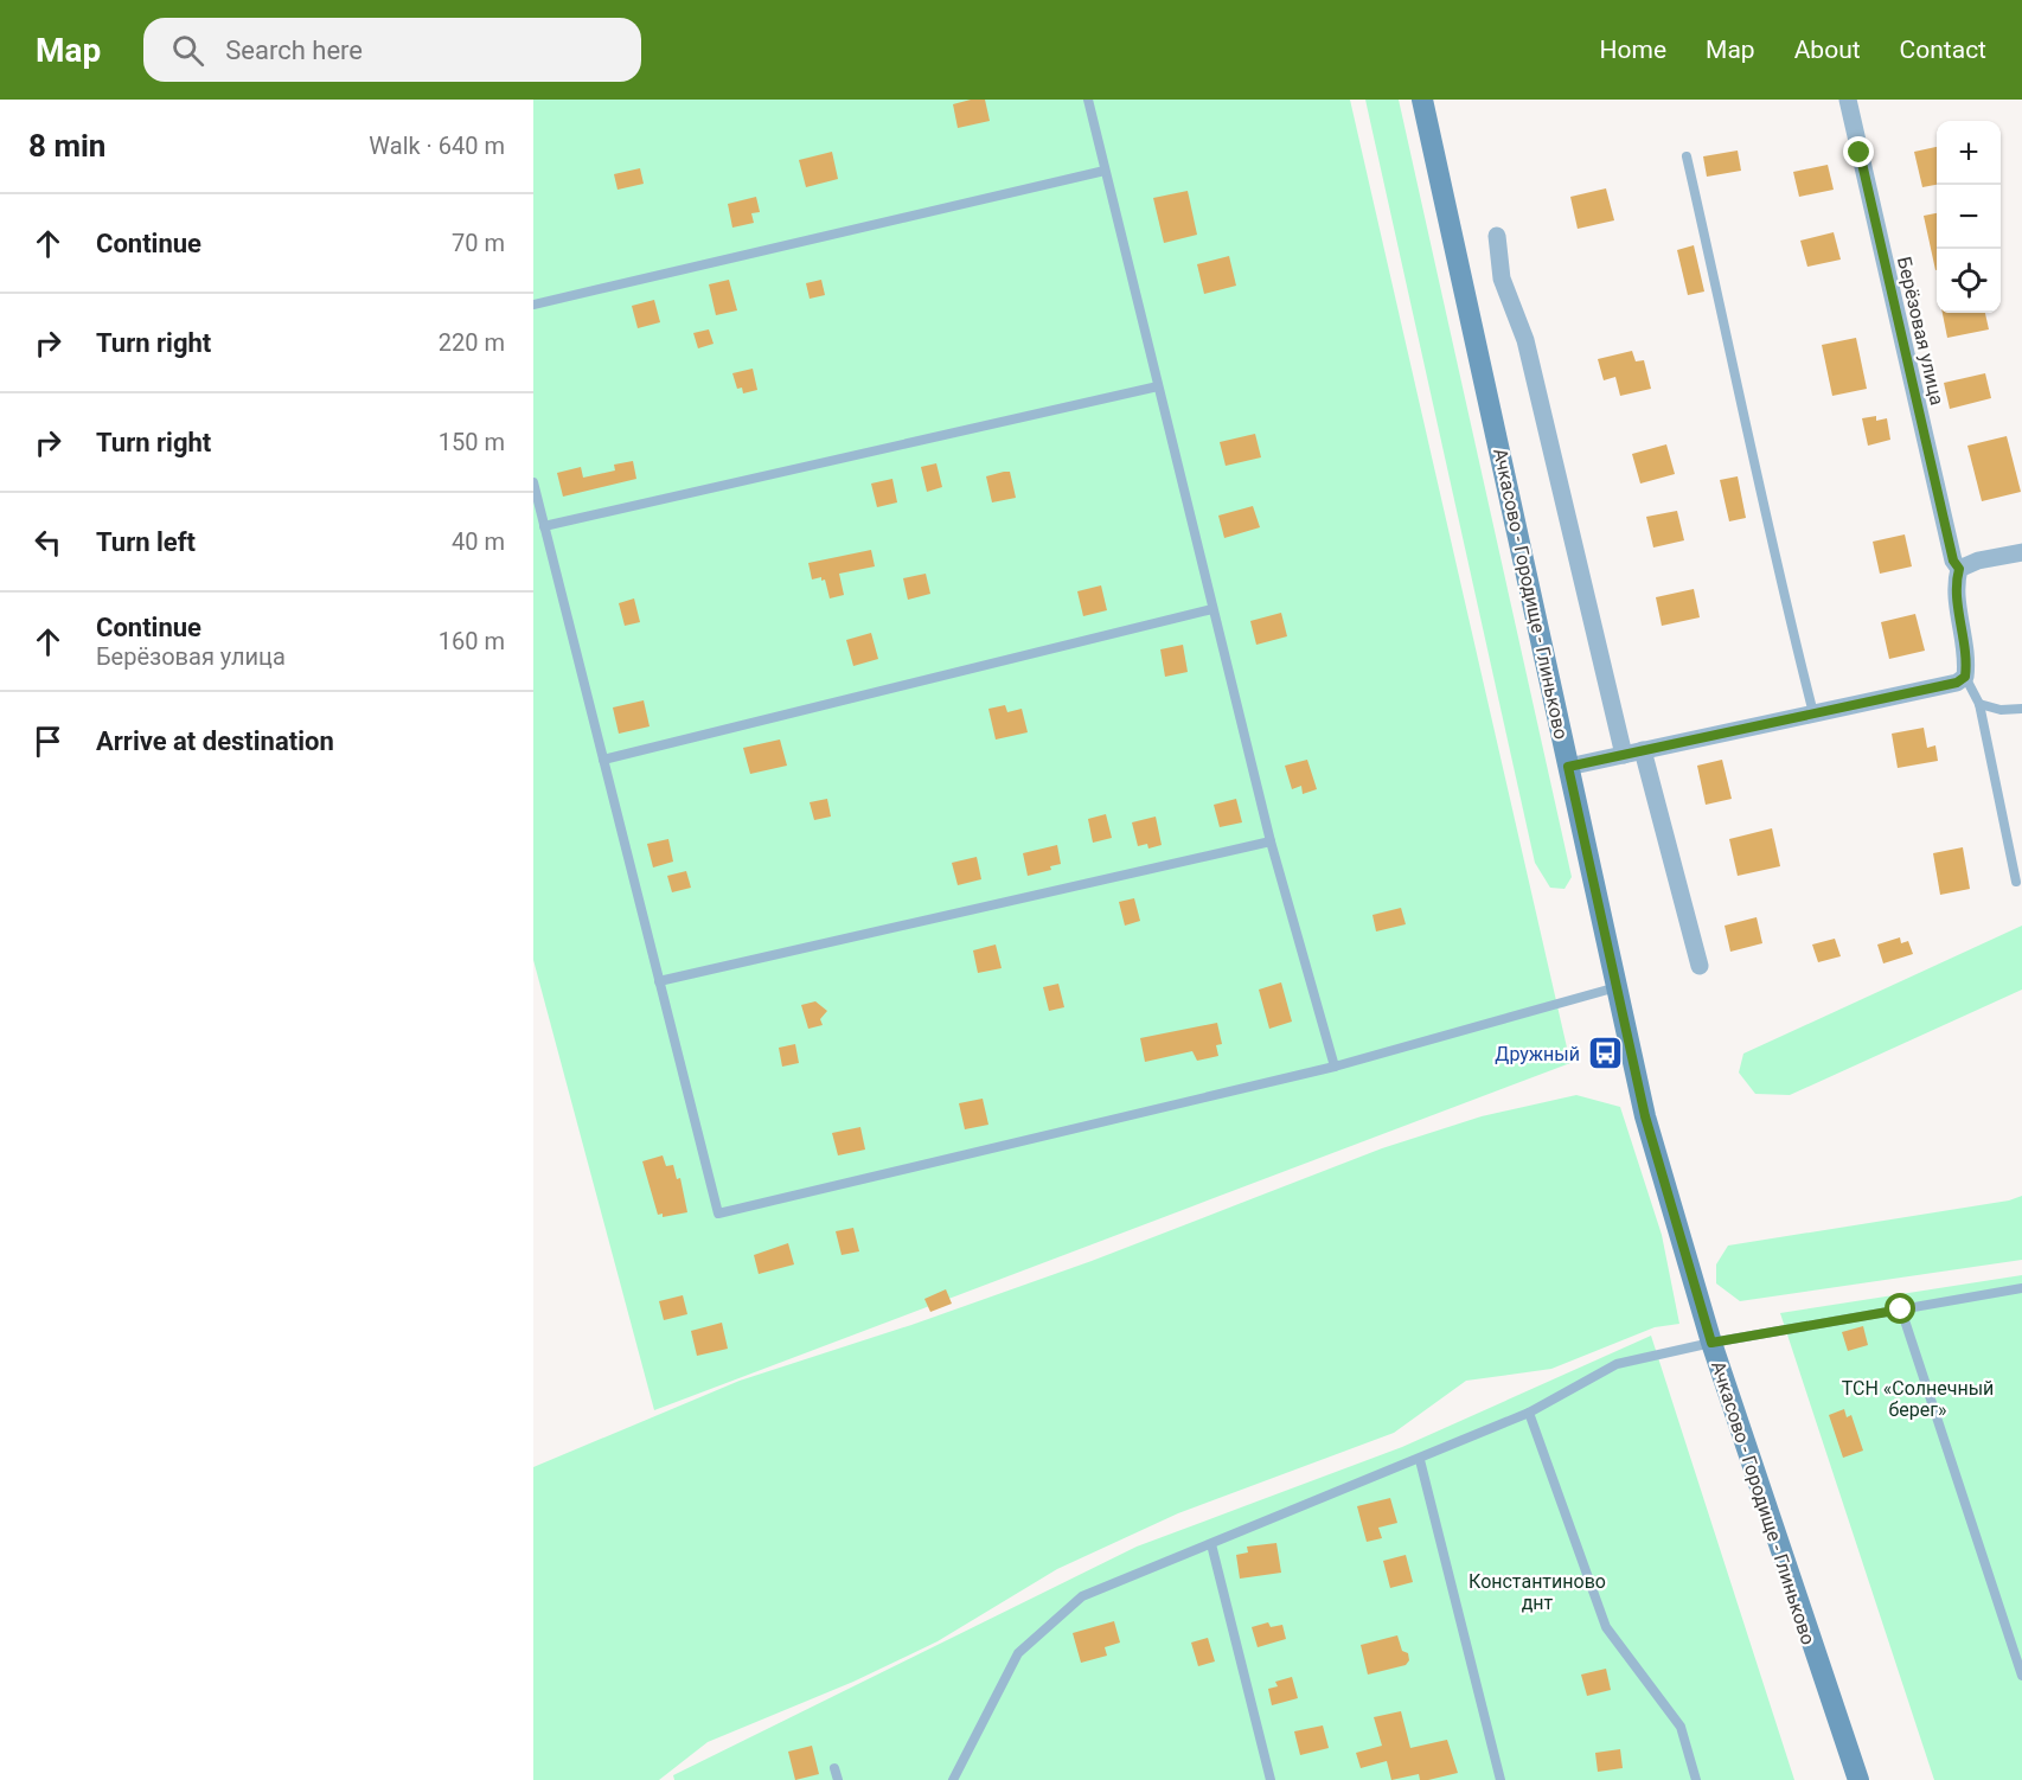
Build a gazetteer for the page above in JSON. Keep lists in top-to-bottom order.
{
  "streets": {
    "street": ["Берёзовая улица", "Ачкасово - Городище - Глиньково"]
  },
  "parks": ["ТСН «Солнечный берег»", "Константиново днт"],
  "places": {
    "bus stop": ["Дружный"]
  },
  "page": {
    "header": "Map",
    "search": "Search here",
    "nav": [
      "Home",
      "Map",
      "About",
      "Contact"
    ],
    "heading": ["8 min", "Walk · 640 m"],
    "map_buttons": ["+", "−"],
    "list": [
      ["Continue", "70 m"],
      ["Turn right", "220 m"],
      ["Turn right", "150 m"],
      ["Turn left", "40 m"],
      ["Continue", "Берёзовая улица", "160 m"],
      "Arrive at destination"
    ]
  }
}
